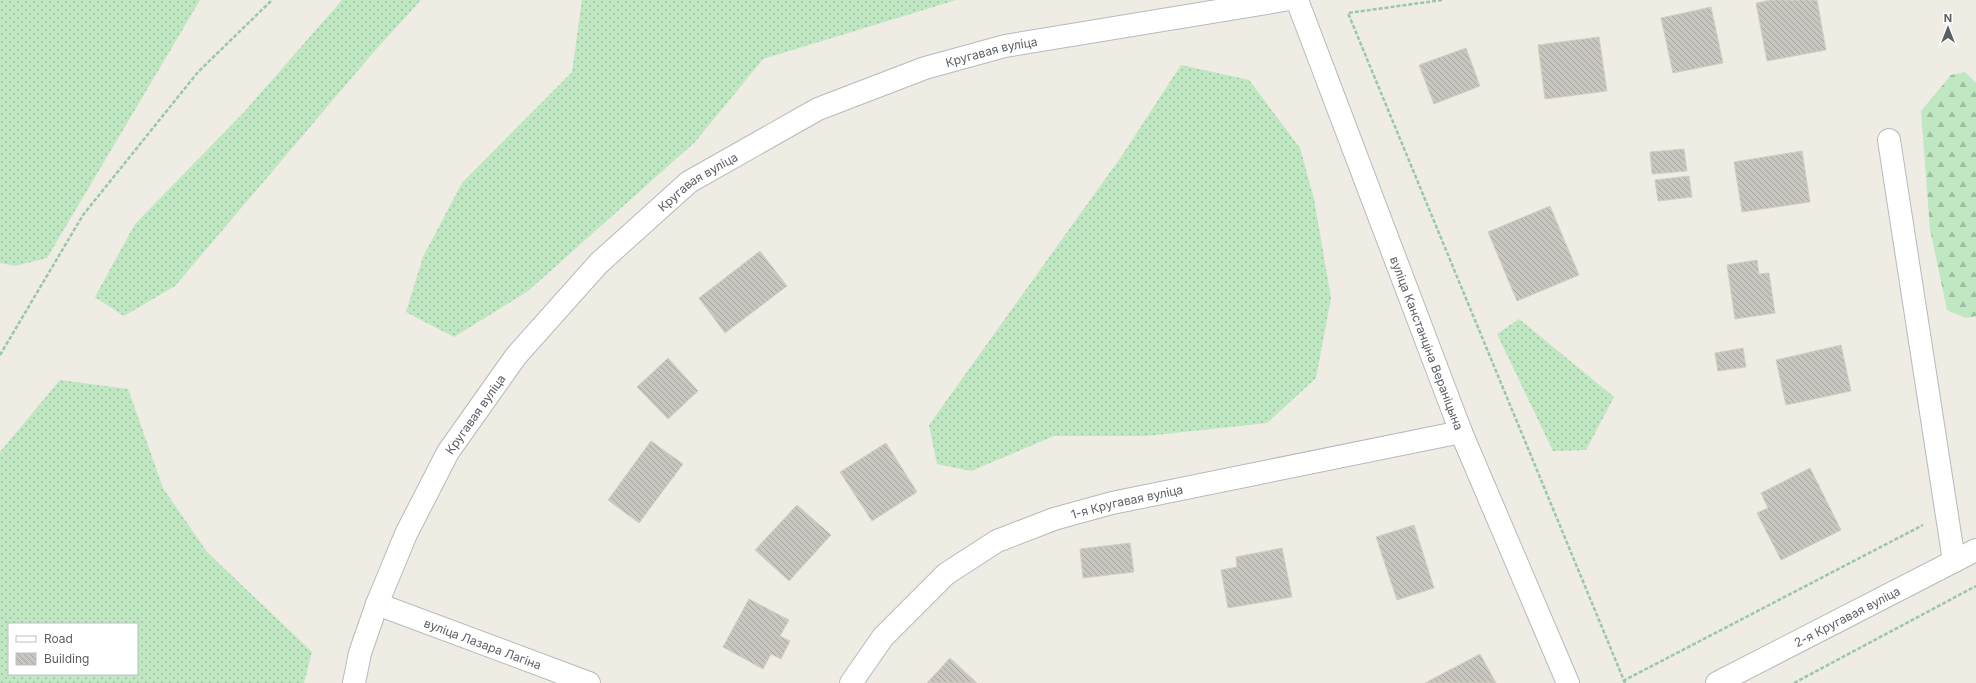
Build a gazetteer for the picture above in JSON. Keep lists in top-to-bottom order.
{
  "streets": {
    "street": [
      "Кругавая вуліца",
      "вуліца Канстанціна Вераніцына",
      "1-я Кругавая вуліца",
      "2-я Кругавая вуліца",
      "вуліца Лазара Лагіна"
    ]
  },
  "crossings": [
    ["Кругавая вуліца", "вуліца Лазара Лагіна"],
    ["вуліца Канстанціна Вераніцына", "1-я Кругавая вуліца"]
  ],
  "legend": ["Road", "Building"],
  "north": "top"
}
